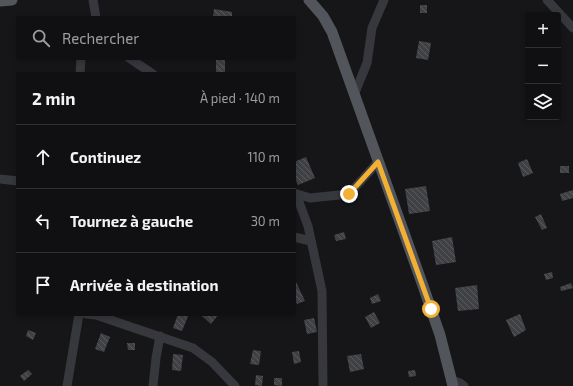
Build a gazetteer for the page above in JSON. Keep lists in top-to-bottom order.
{
  "page": {
    "map_buttons": ["+", "−"],
    "search": "Rechercher",
    "heading": ["2 min", "À pied · 140 m"],
    "list": [
      ["Continuez", "110 m"],
      ["Tournez à gauche", "30 m"],
      "Arrivée à destination"
    ]
  }
}
